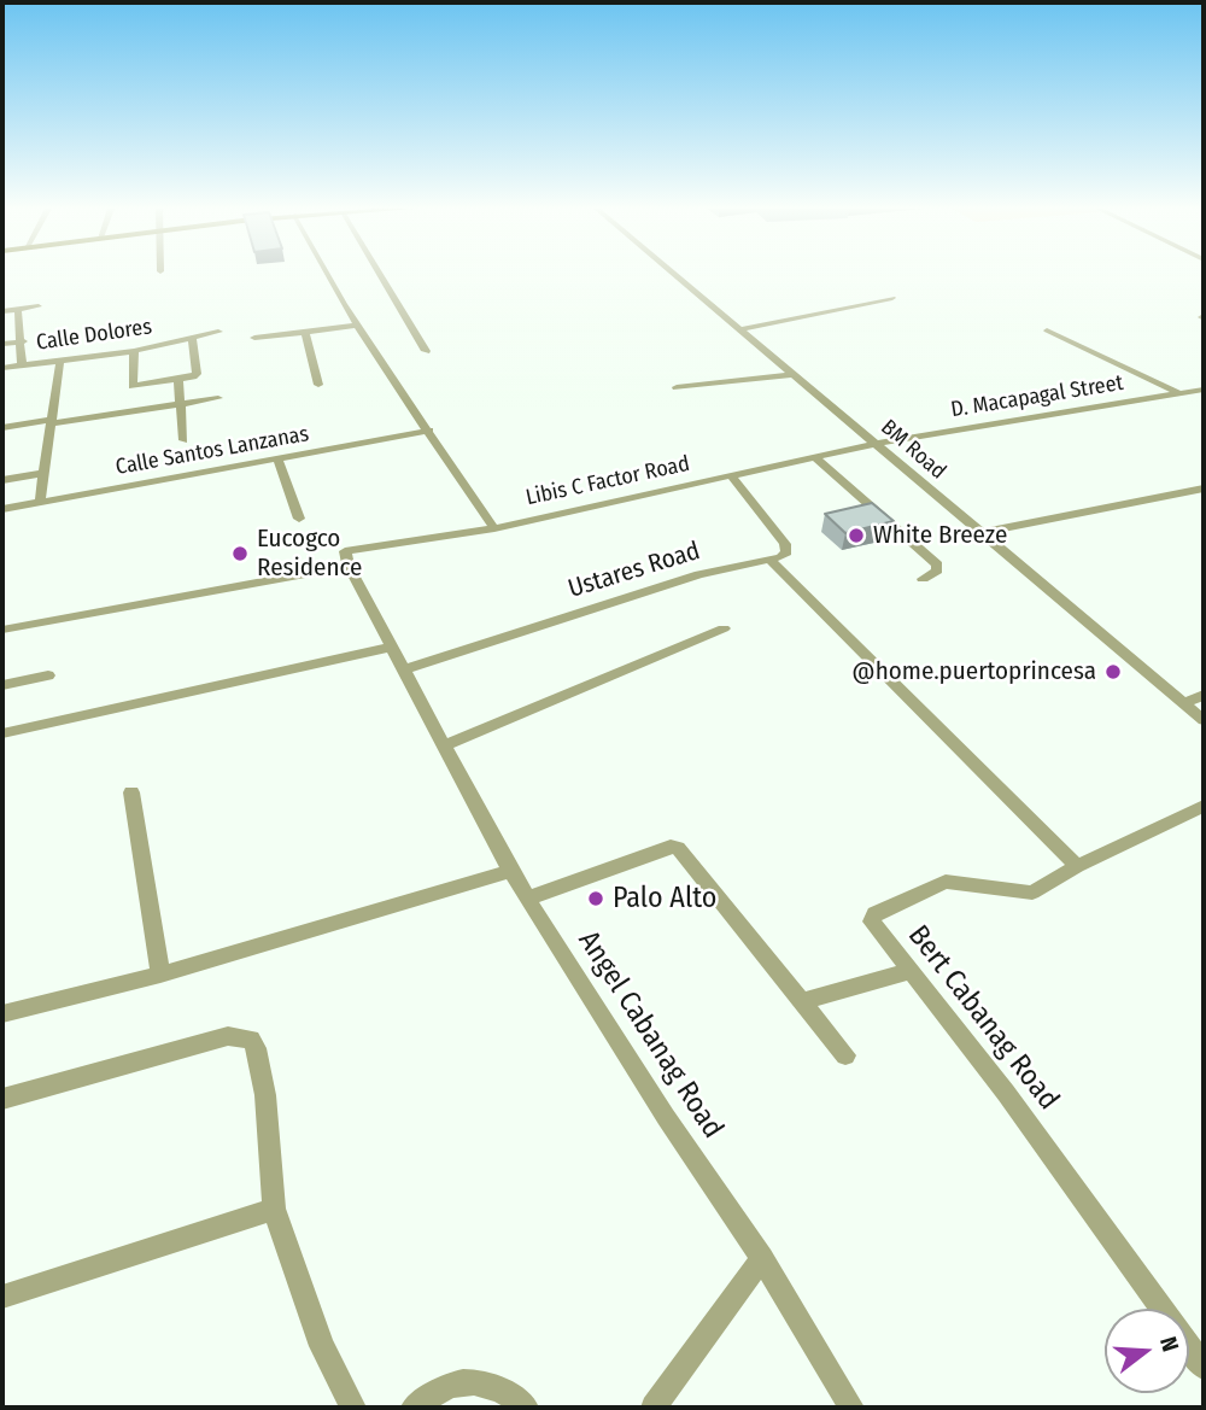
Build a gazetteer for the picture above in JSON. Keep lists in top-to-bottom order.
{
  "streets": {
    "street": [
      "Calle Dolores",
      "D. Macapagal Street",
      "BM Road",
      "Calle Santos Lanzanas",
      "Libis C Factor Road",
      "Ustares Road",
      "Bert Cabanag Road",
      "Angel Cabanag Road"
    ]
  },
  "crossings": [
    ["D. Macapagal Street", "BM Road"],
    ["D. Macapagal Street", "Libis C Factor Road"],
    ["BM Road", "Libis C Factor Road"],
    ["Libis C Factor Road", "Angel Cabanag Road"],
    ["Ustares Road", "Angel Cabanag Road"]
  ],
  "places": [
    "White Breeze",
    "Eucogco Residence",
    "@home.puertoprincesa",
    "Palo Alto"
  ],
  "north": "right"
}
